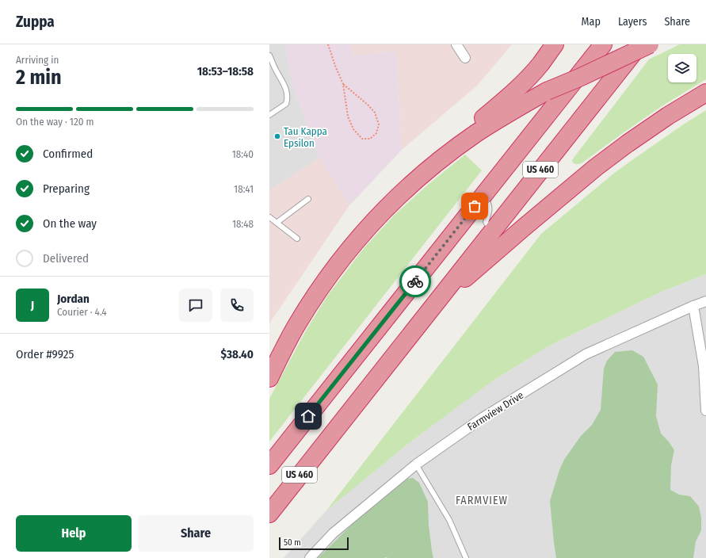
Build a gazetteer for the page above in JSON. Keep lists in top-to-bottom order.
{
  "streets": {
    "highway": ["US 460"],
    "street": ["Farmview Drive"]
  },
  "districts": ["FARMVIEW"],
  "places": ["Tau Kappa Epsilon"],
  "scale_bar": "50 m",
  "page": {
    "header": "Zuppa",
    "nav": ["Map", "Layers", "Share"],
    "heading": ["2 min", "Arriving in", "18:53–18:58"],
    "panel": [
      "Jordan",
      "Courier · 4.4",
      "Order #9925",
      "$38.40"
    ],
    "bar": "On the way · 120 m",
    "list": [
      ["Confirmed", "18:40"],
      ["Preparing", "18:41"],
      ["On the way", "18:48"],
      "Delivered"
    ],
    "round": "J",
    "buttons": ["Help", "Share"],
    "scale": "50 m"
  }
}
